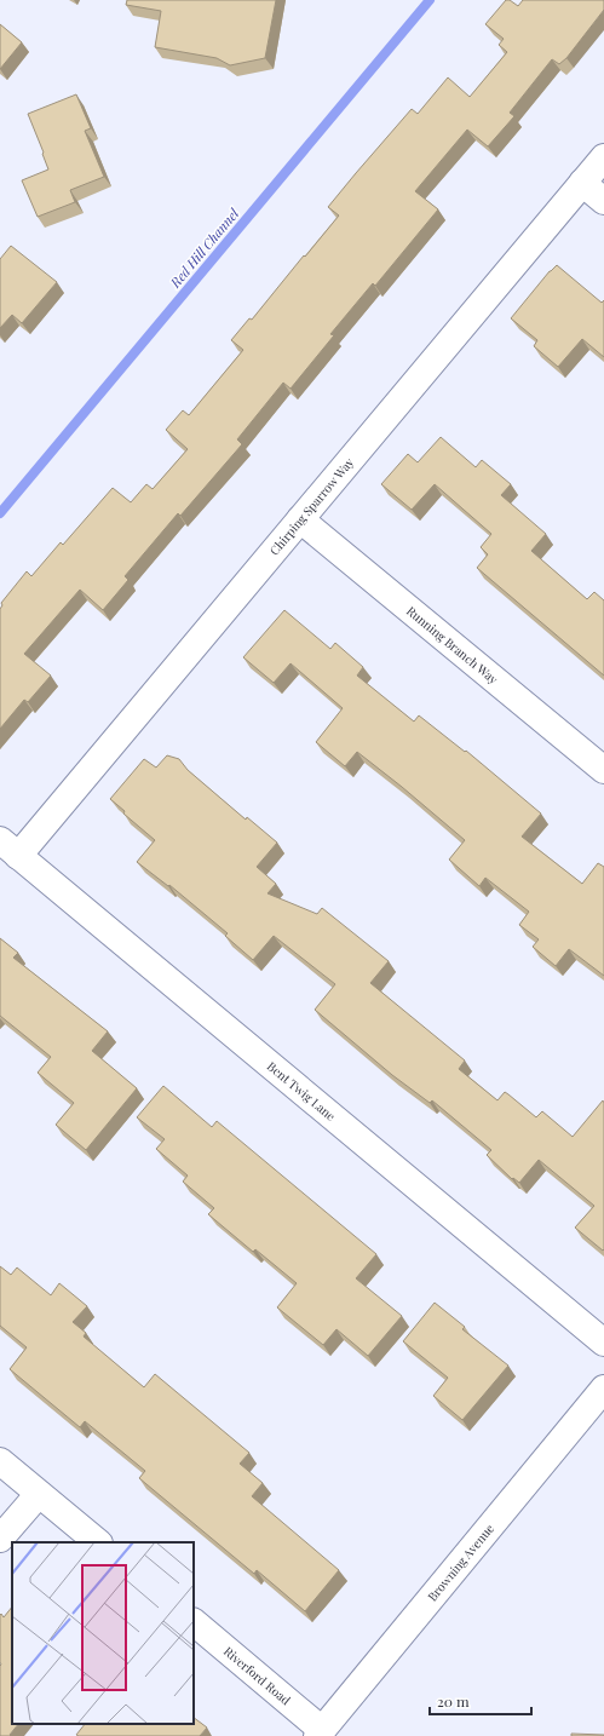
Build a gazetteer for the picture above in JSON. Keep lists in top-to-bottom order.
{
  "streets": {
    "street": [
      "Chirping Sparrow Way",
      "Running Branch Way",
      "Bent Twig Lane",
      "Browning Avenue",
      "Riverford Road"
    ]
  },
  "crossings": [
    ["Chirping Sparrow Way", "Running Branch Way"],
    ["Chirping Sparrow Way", "Bent Twig Lane"],
    ["Browning Avenue", "Riverford Road"]
  ],
  "water": ["Red Hill Channel"],
  "scale_bar": "20 m"
}
